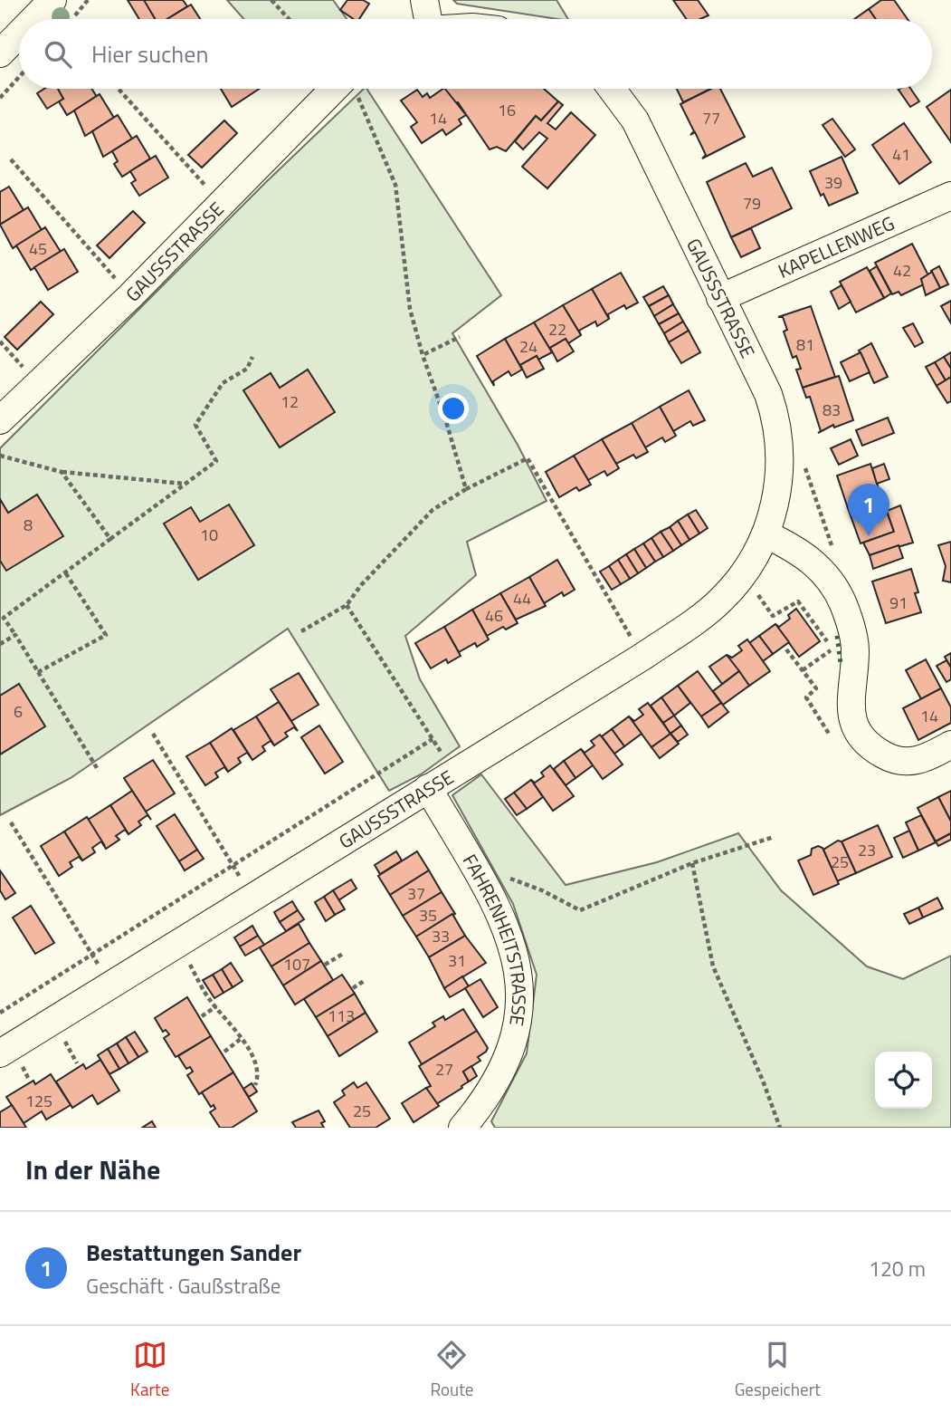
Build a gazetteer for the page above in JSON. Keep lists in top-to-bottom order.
{
  "streets": {
    "street": ["KAPELLENWEG", "GAUSSSTRASSE", "FAHRENHEITSTRASSE"]
  },
  "crossings": [
    ["KAPELLENWEG", "GAUSSSTRASSE"],
    ["GAUSSSTRASSE", "FAHRENHEITSTRASSE"]
  ],
  "house_numbers": [
    "16",
    "14",
    "77",
    "41",
    "39",
    "79",
    "45",
    "42",
    "22",
    "81",
    "24",
    "12",
    "83",
    "8",
    "10",
    "44",
    "91",
    "46",
    "6",
    "14",
    "23",
    "25",
    "37",
    "35",
    "33",
    "31",
    "107",
    "113",
    "27",
    "125",
    "25"
  ],
  "page": {
    "search": "Hier suchen",
    "pins": "1",
    "heading": "In der Nähe",
    "list": [
      {
        "mark": "1",
        "name": "Bestattungen Sander",
        "note": "Geschäft · Gaußstraße",
        "value": "120 m"
      }
    ],
    "nav": ["Karte", "Route", "Gespeichert"]
  }
}
